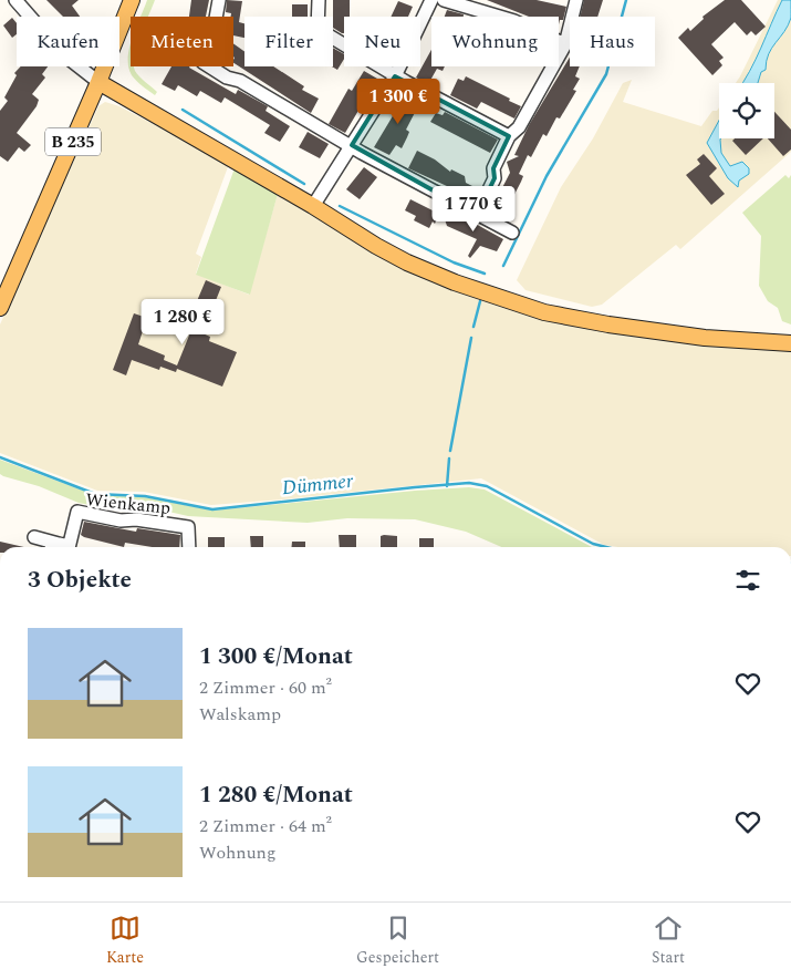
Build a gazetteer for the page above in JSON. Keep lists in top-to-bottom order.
{
  "streets": {
    "main road": ["B 235"],
    "street": ["Wienkamp"]
  },
  "water": ["Dümmer"],
  "page": {
    "chip": [
      "Kaufen",
      "Mieten",
      "Filter",
      "Neu",
      "Wohnung",
      "Haus"
    ],
    "price": ["1 300 €", "1 770 €", "1 280 €"],
    "heading": "3 Objekte",
    "list": [
      {
        "name": "1 300 €/Monat",
        "note": "2 Zimmer · 60 m² · Walskamp"
      },
      {
        "name": "1 280 €/Monat",
        "note": "2 Zimmer · 64 m² · Wohnung"
      }
    ],
    "tabs": ["Karte", "Gespeichert", "Start"]
  }
}
